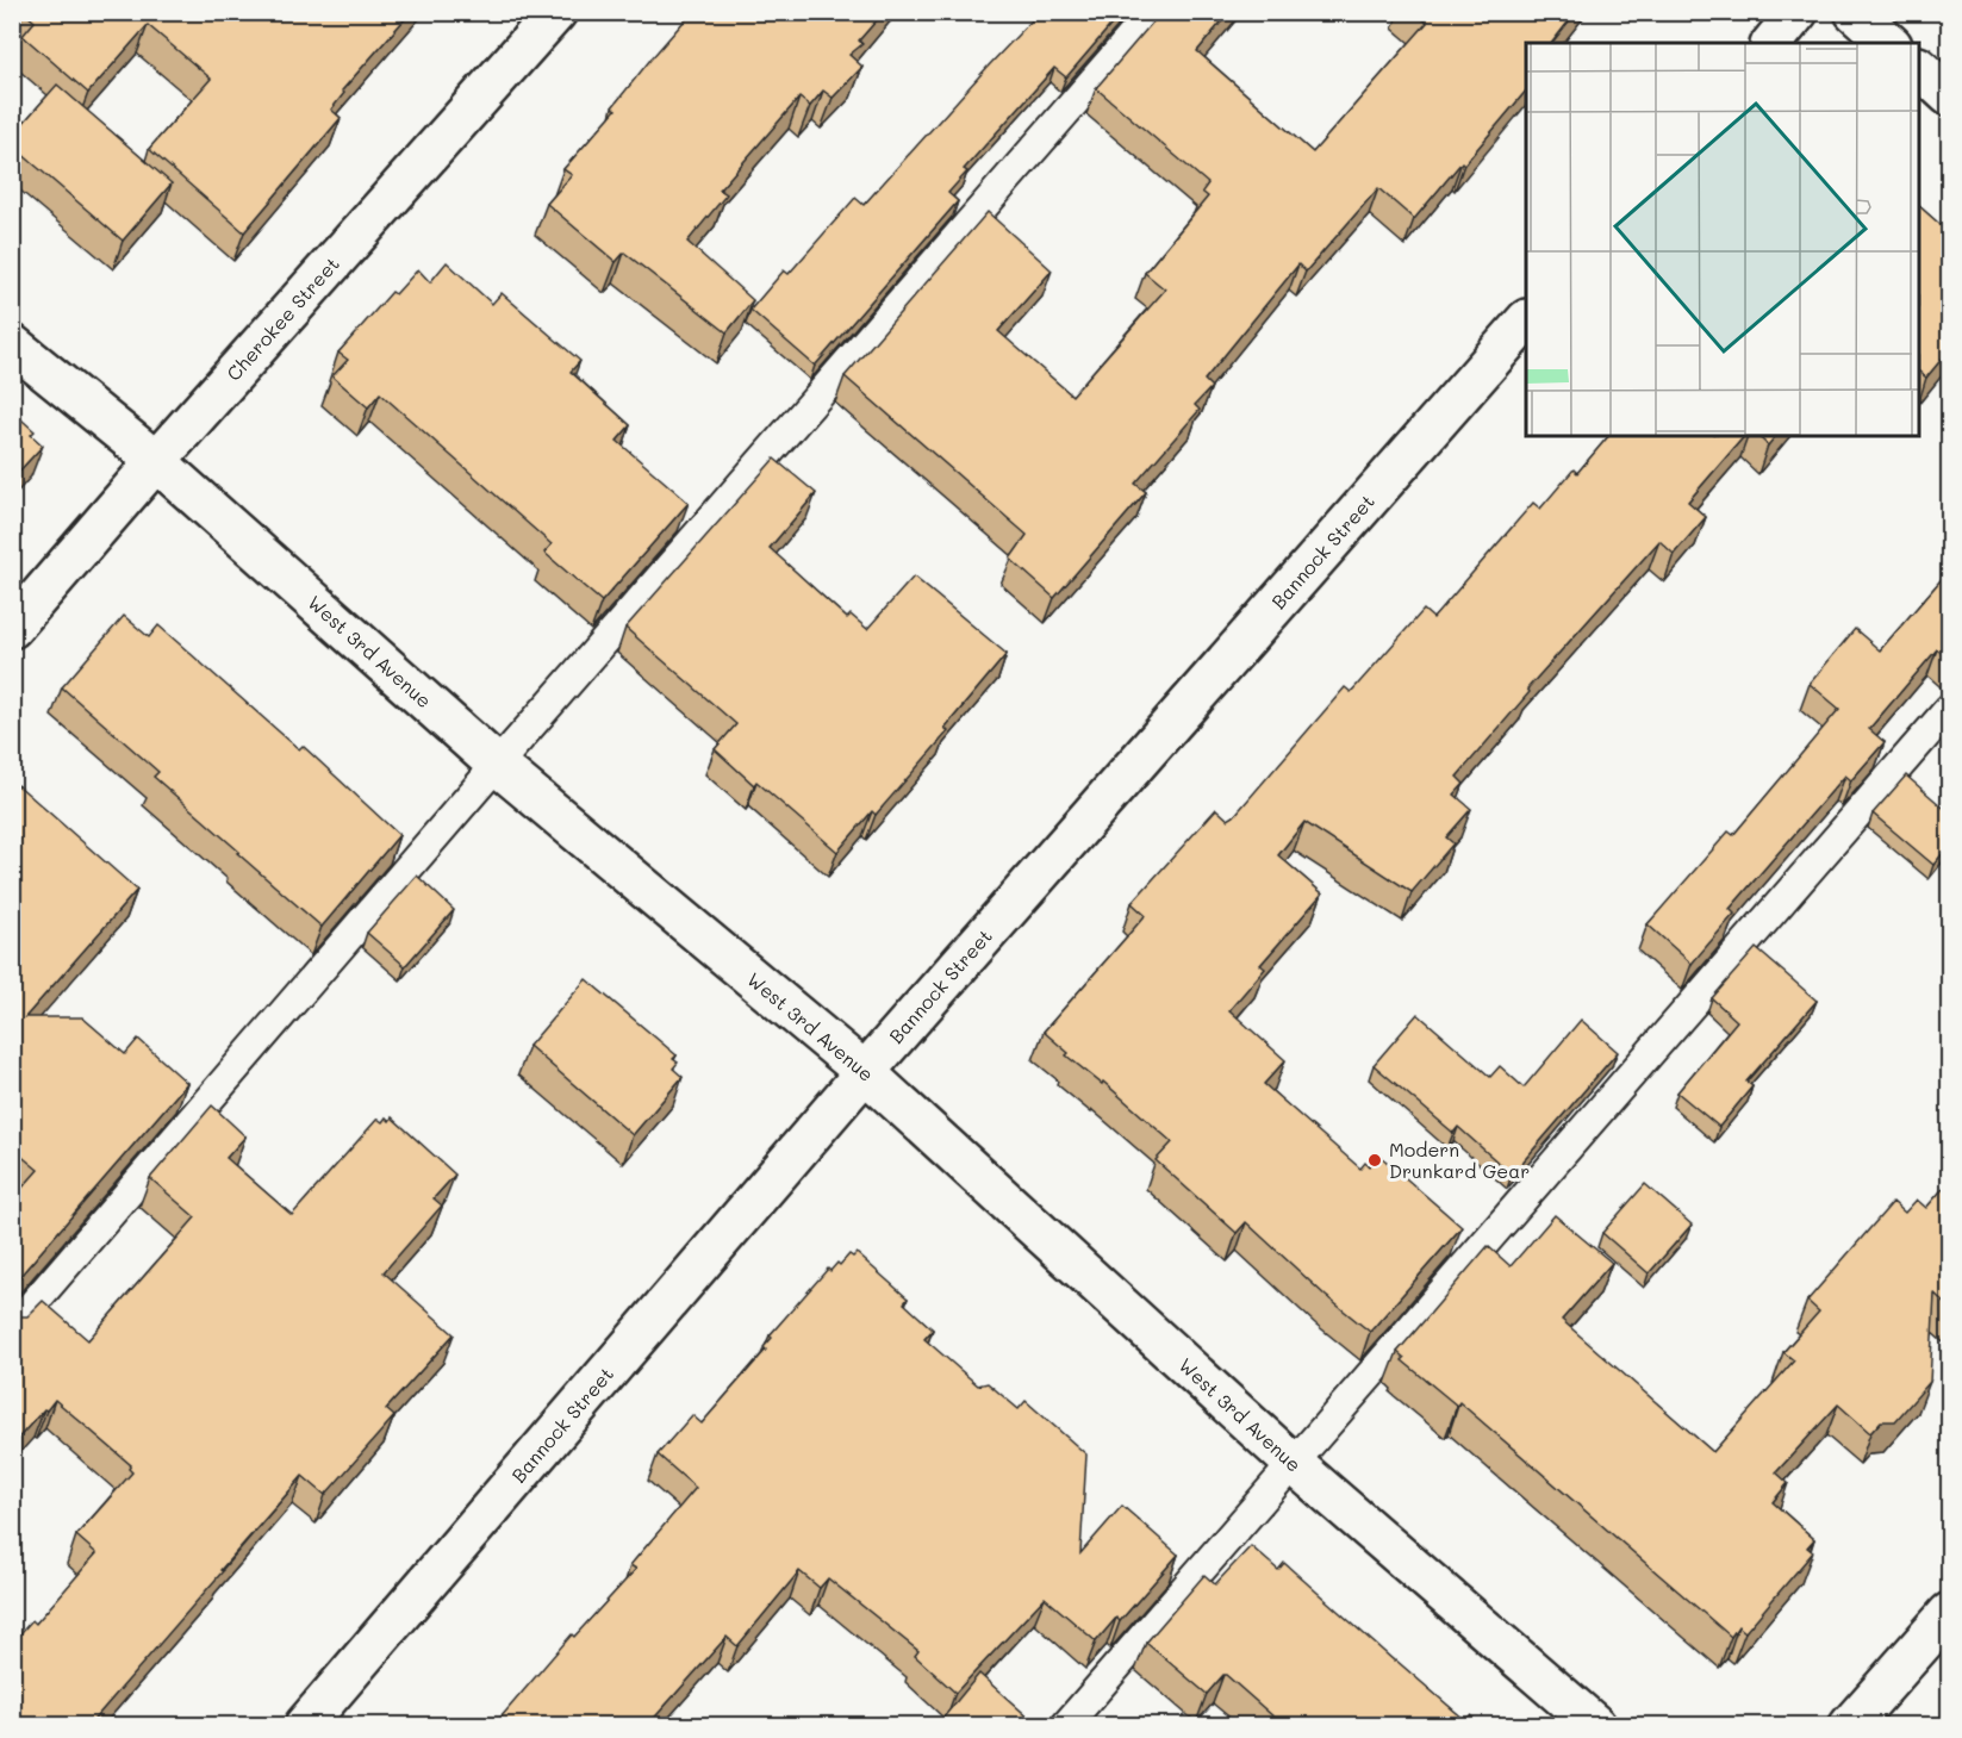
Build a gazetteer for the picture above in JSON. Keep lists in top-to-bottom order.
{
  "streets": {
    "street": ["Cherokee Street", "Bannock Street", "West 3rd Avenue"]
  },
  "crossings": [
    ["Cherokee Street", "West 3rd Avenue"],
    ["Bannock Street", "West 3rd Avenue"]
  ],
  "places": ["Modern Drunkard Gear"]
}
